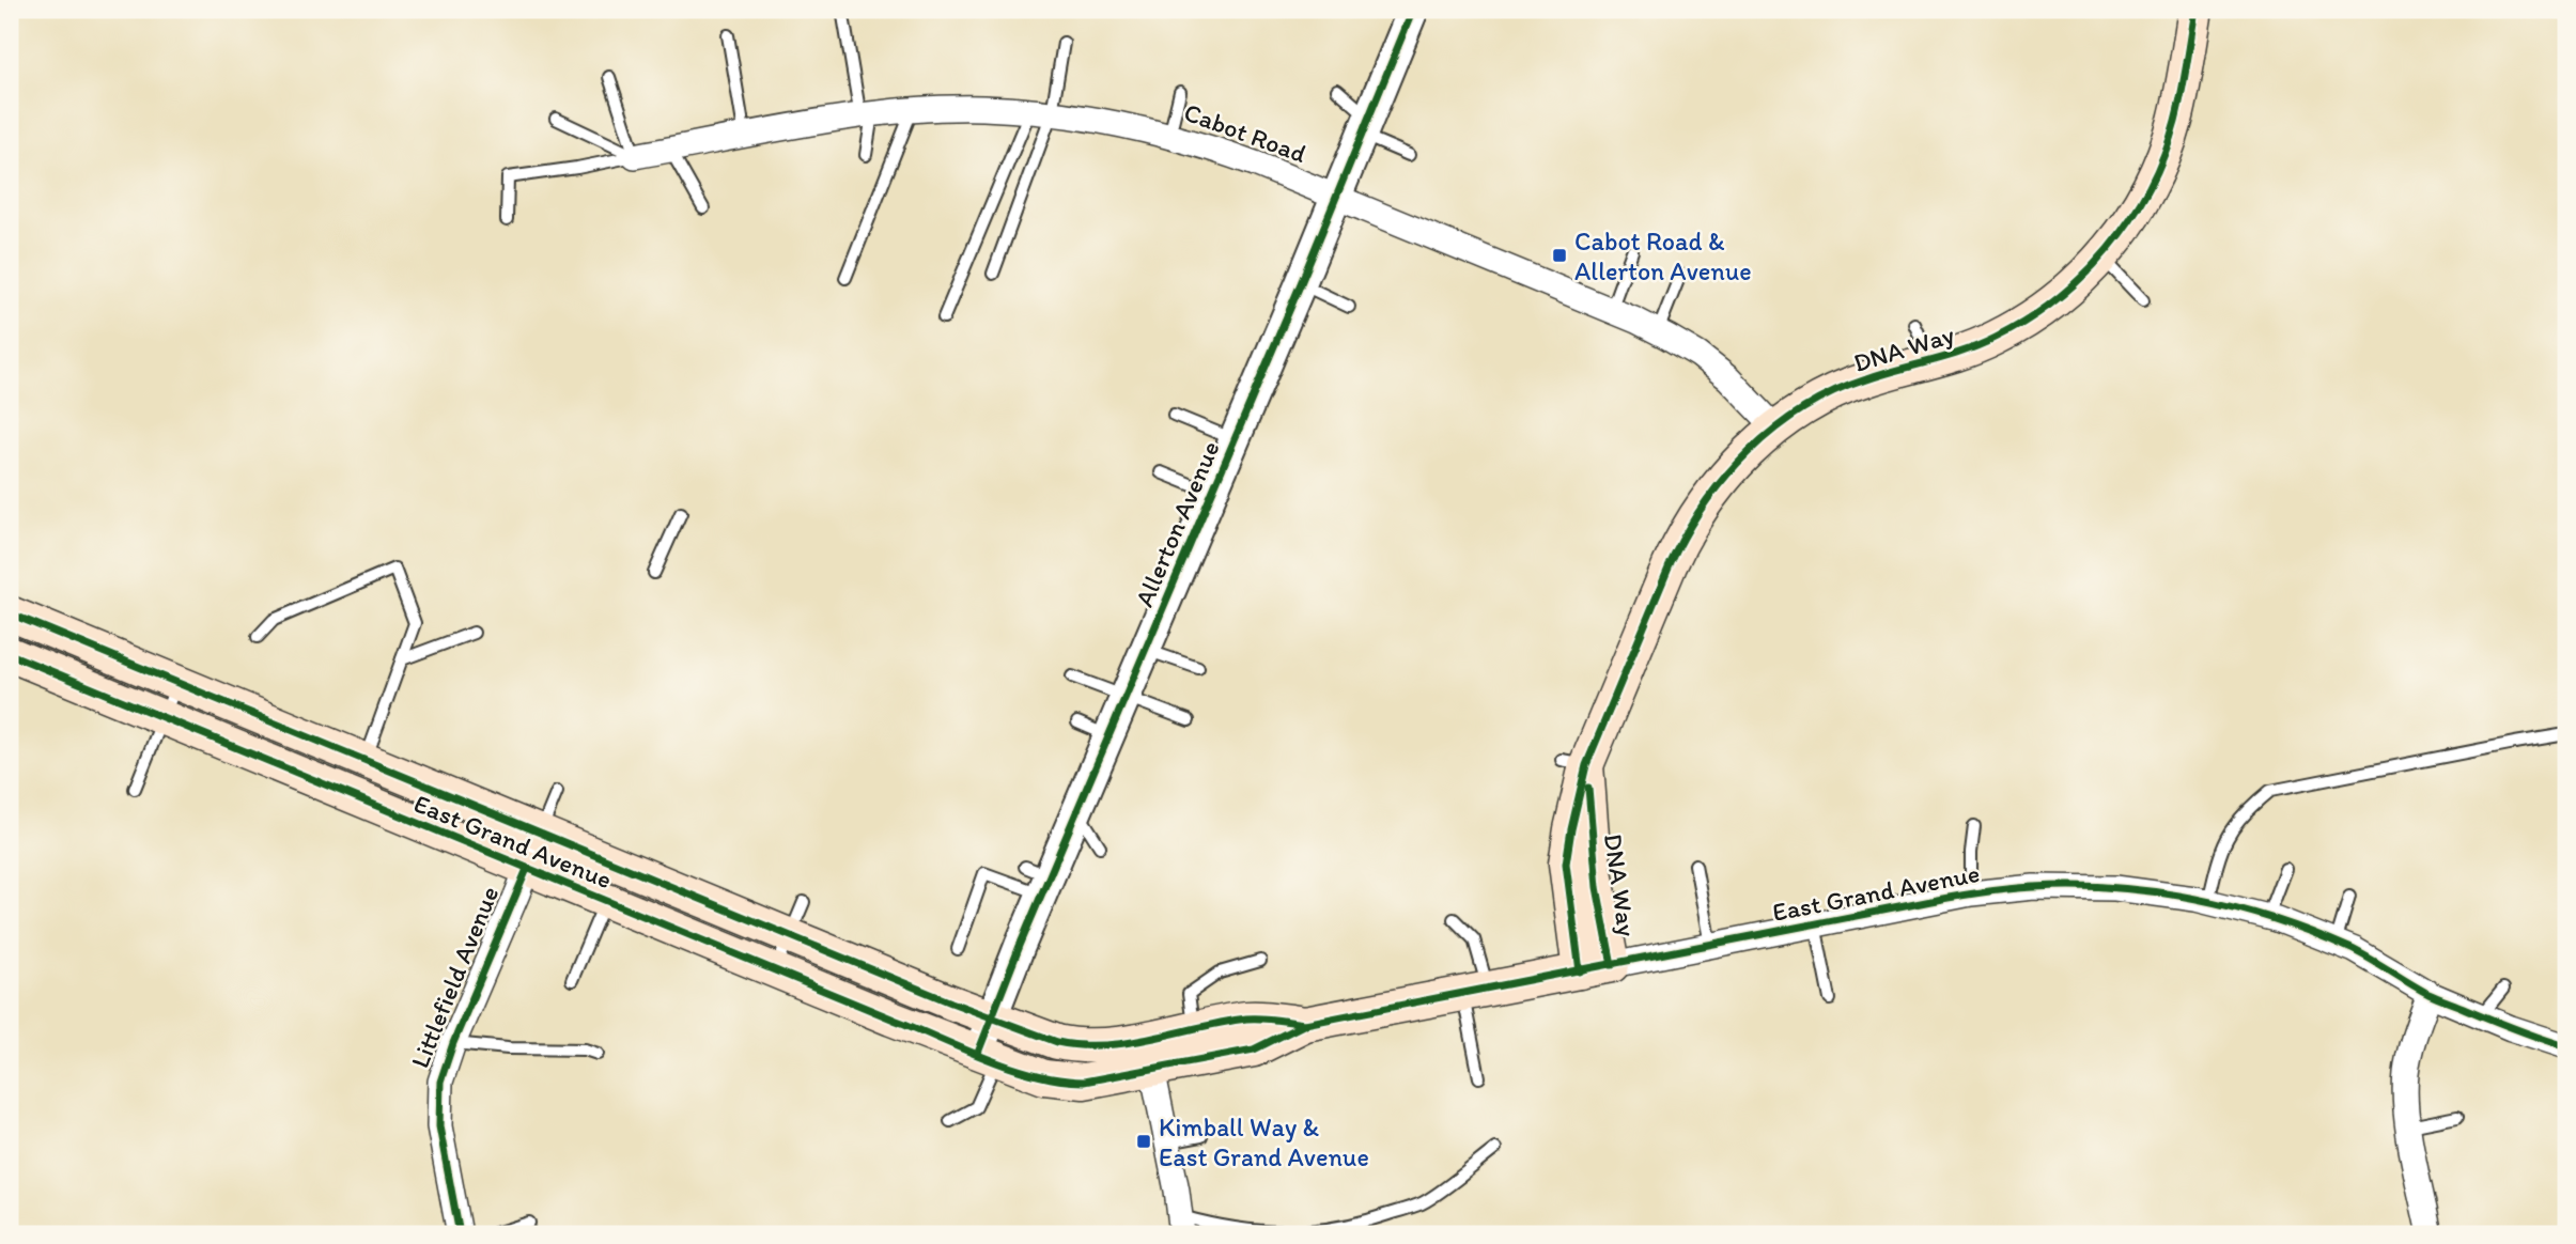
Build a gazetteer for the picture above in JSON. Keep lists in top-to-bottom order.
{
  "streets": {
    "main road": ["DNA Way", "East Grand Avenue"],
    "street": ["Cabot Road", "Allerton Avenue", "Littlefield Avenue"]
  },
  "crossings": [
    ["Cabot Road", "DNA Way"],
    ["Cabot Road", "Allerton Avenue"],
    ["DNA Way", "East Grand Avenue"],
    ["Allerton Avenue", "East Grand Avenue"],
    ["East Grand Avenue", "Littlefield Avenue"]
  ],
  "places": {
    "transit": ["Cabot Road & Allerton Avenue", "Kimball Way & East Grand Avenue"]
  }
}
